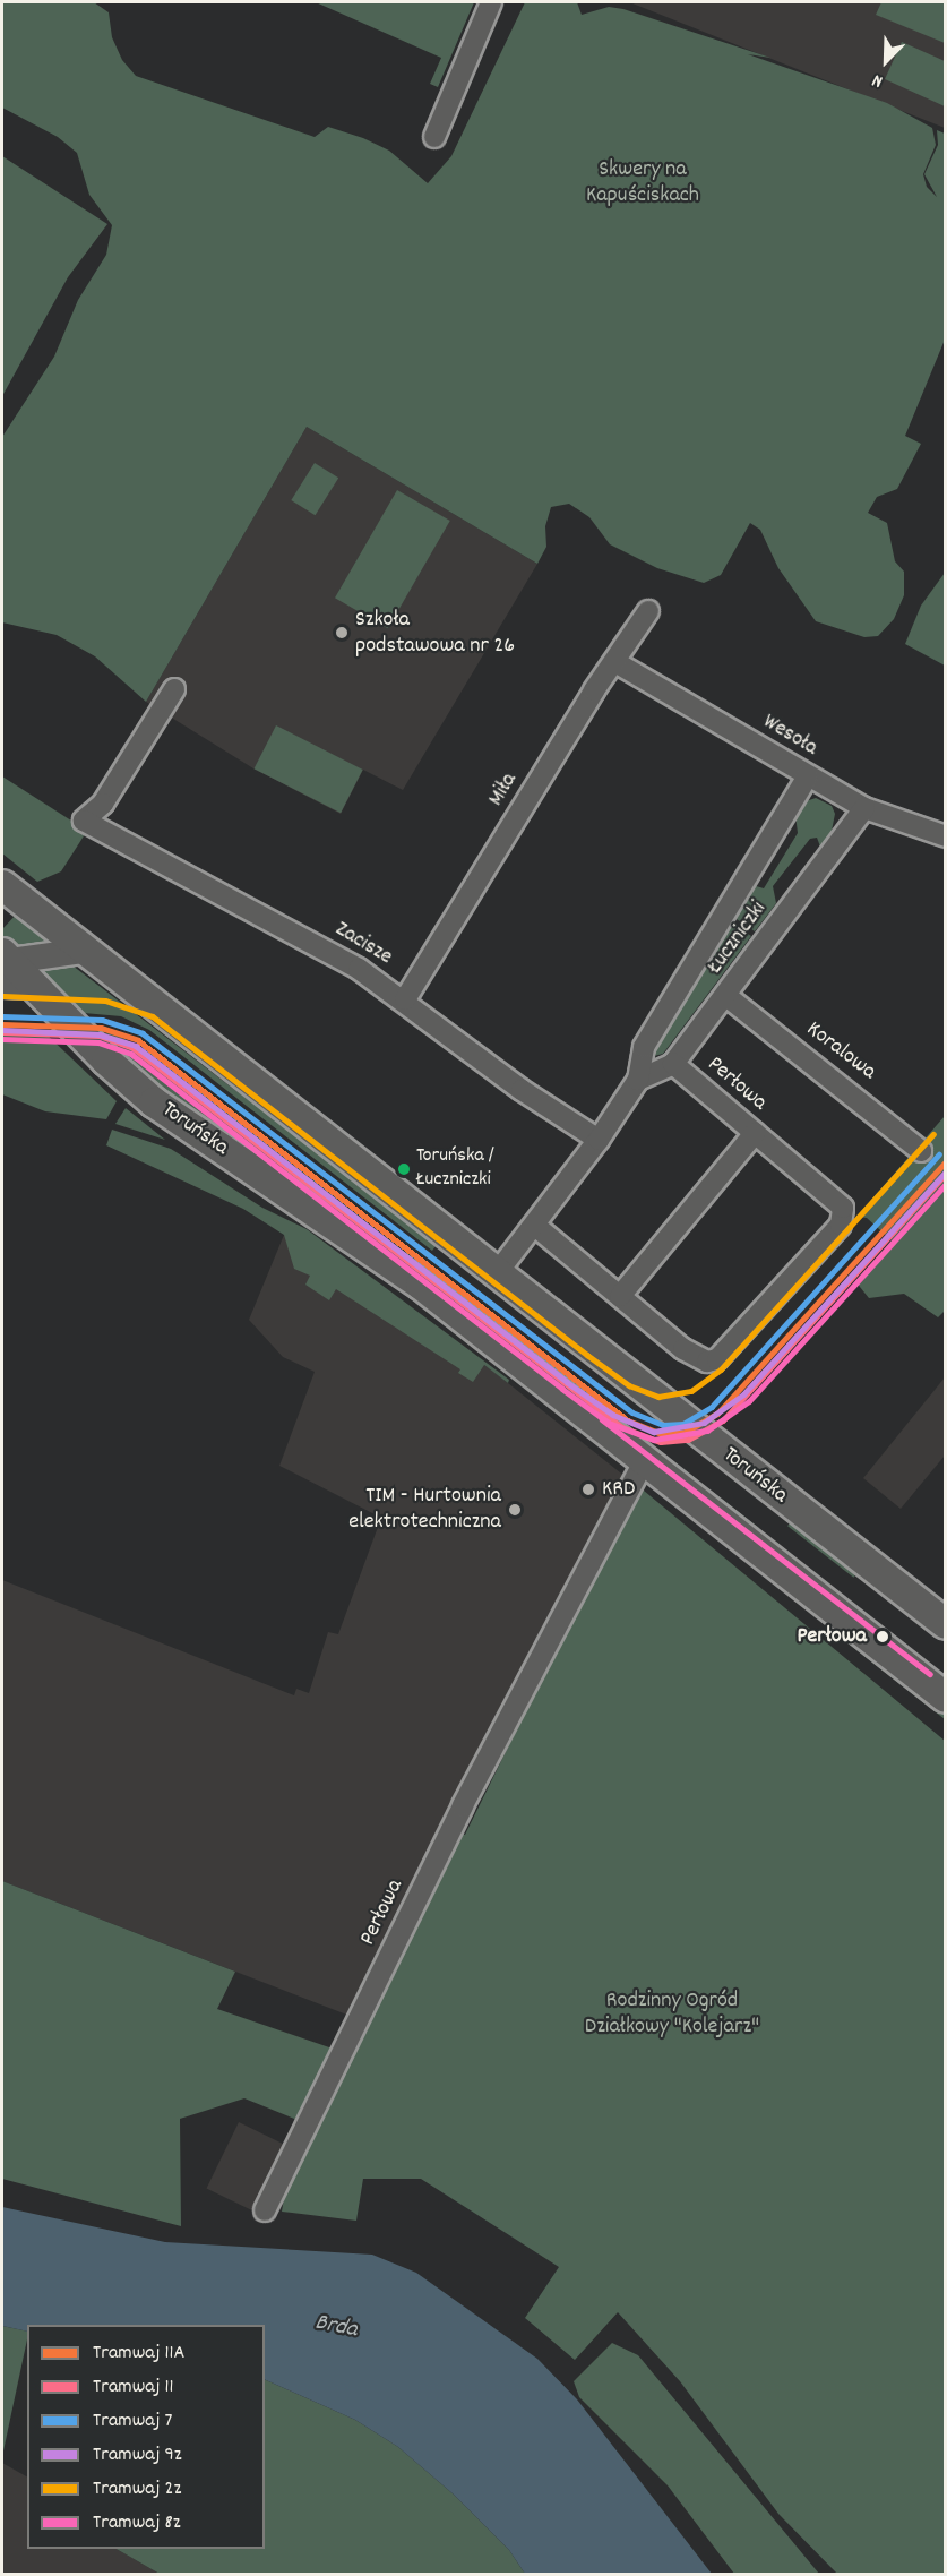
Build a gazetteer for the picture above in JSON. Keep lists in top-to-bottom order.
{
  "streets": {
    "main road": ["Toruńska"],
    "street": [
      "Wesoła",
      "Miła",
      "Łuczniczki",
      "Zacisze",
      "Koralowa",
      "Perłowa"
    ]
  },
  "crossings": [
    ["Wesoła", "Miła"],
    ["Wesoła", "Łuczniczki"],
    ["Miła", "Zacisze"],
    ["Łuczniczki", "Zacisze"],
    ["Łuczniczki", "Koralowa"],
    ["Łuczniczki", "Perłowa"],
    ["Łuczniczki", "Toruńska"],
    ["Perłowa", "Toruńska"]
  ],
  "water": ["Brda"],
  "parks": ["Skwery na Kapuściskach", "Rodzinny Ogród Działkowy \"Kolejarz\""],
  "places": [
    "Szkoła podstawowa nr 26",
    "Toruńska / Łuczniczki",
    "KRD",
    "TIM - Hurtownia elektrotechniczna",
    "Perłowa"
  ],
  "lines": [
    "tram line 2z",
    "tram line 7",
    "tram line 11A",
    "tram line 9z",
    "tram line 11",
    "tram line 8z"
  ],
  "legend": [
    "Tramwaj 11A",
    "Tramwaj 11",
    "Tramwaj 7",
    "Tramwaj 9z",
    "Tramwaj 2z",
    "Tramwaj 8z"
  ],
  "north": "bottom left"
}
